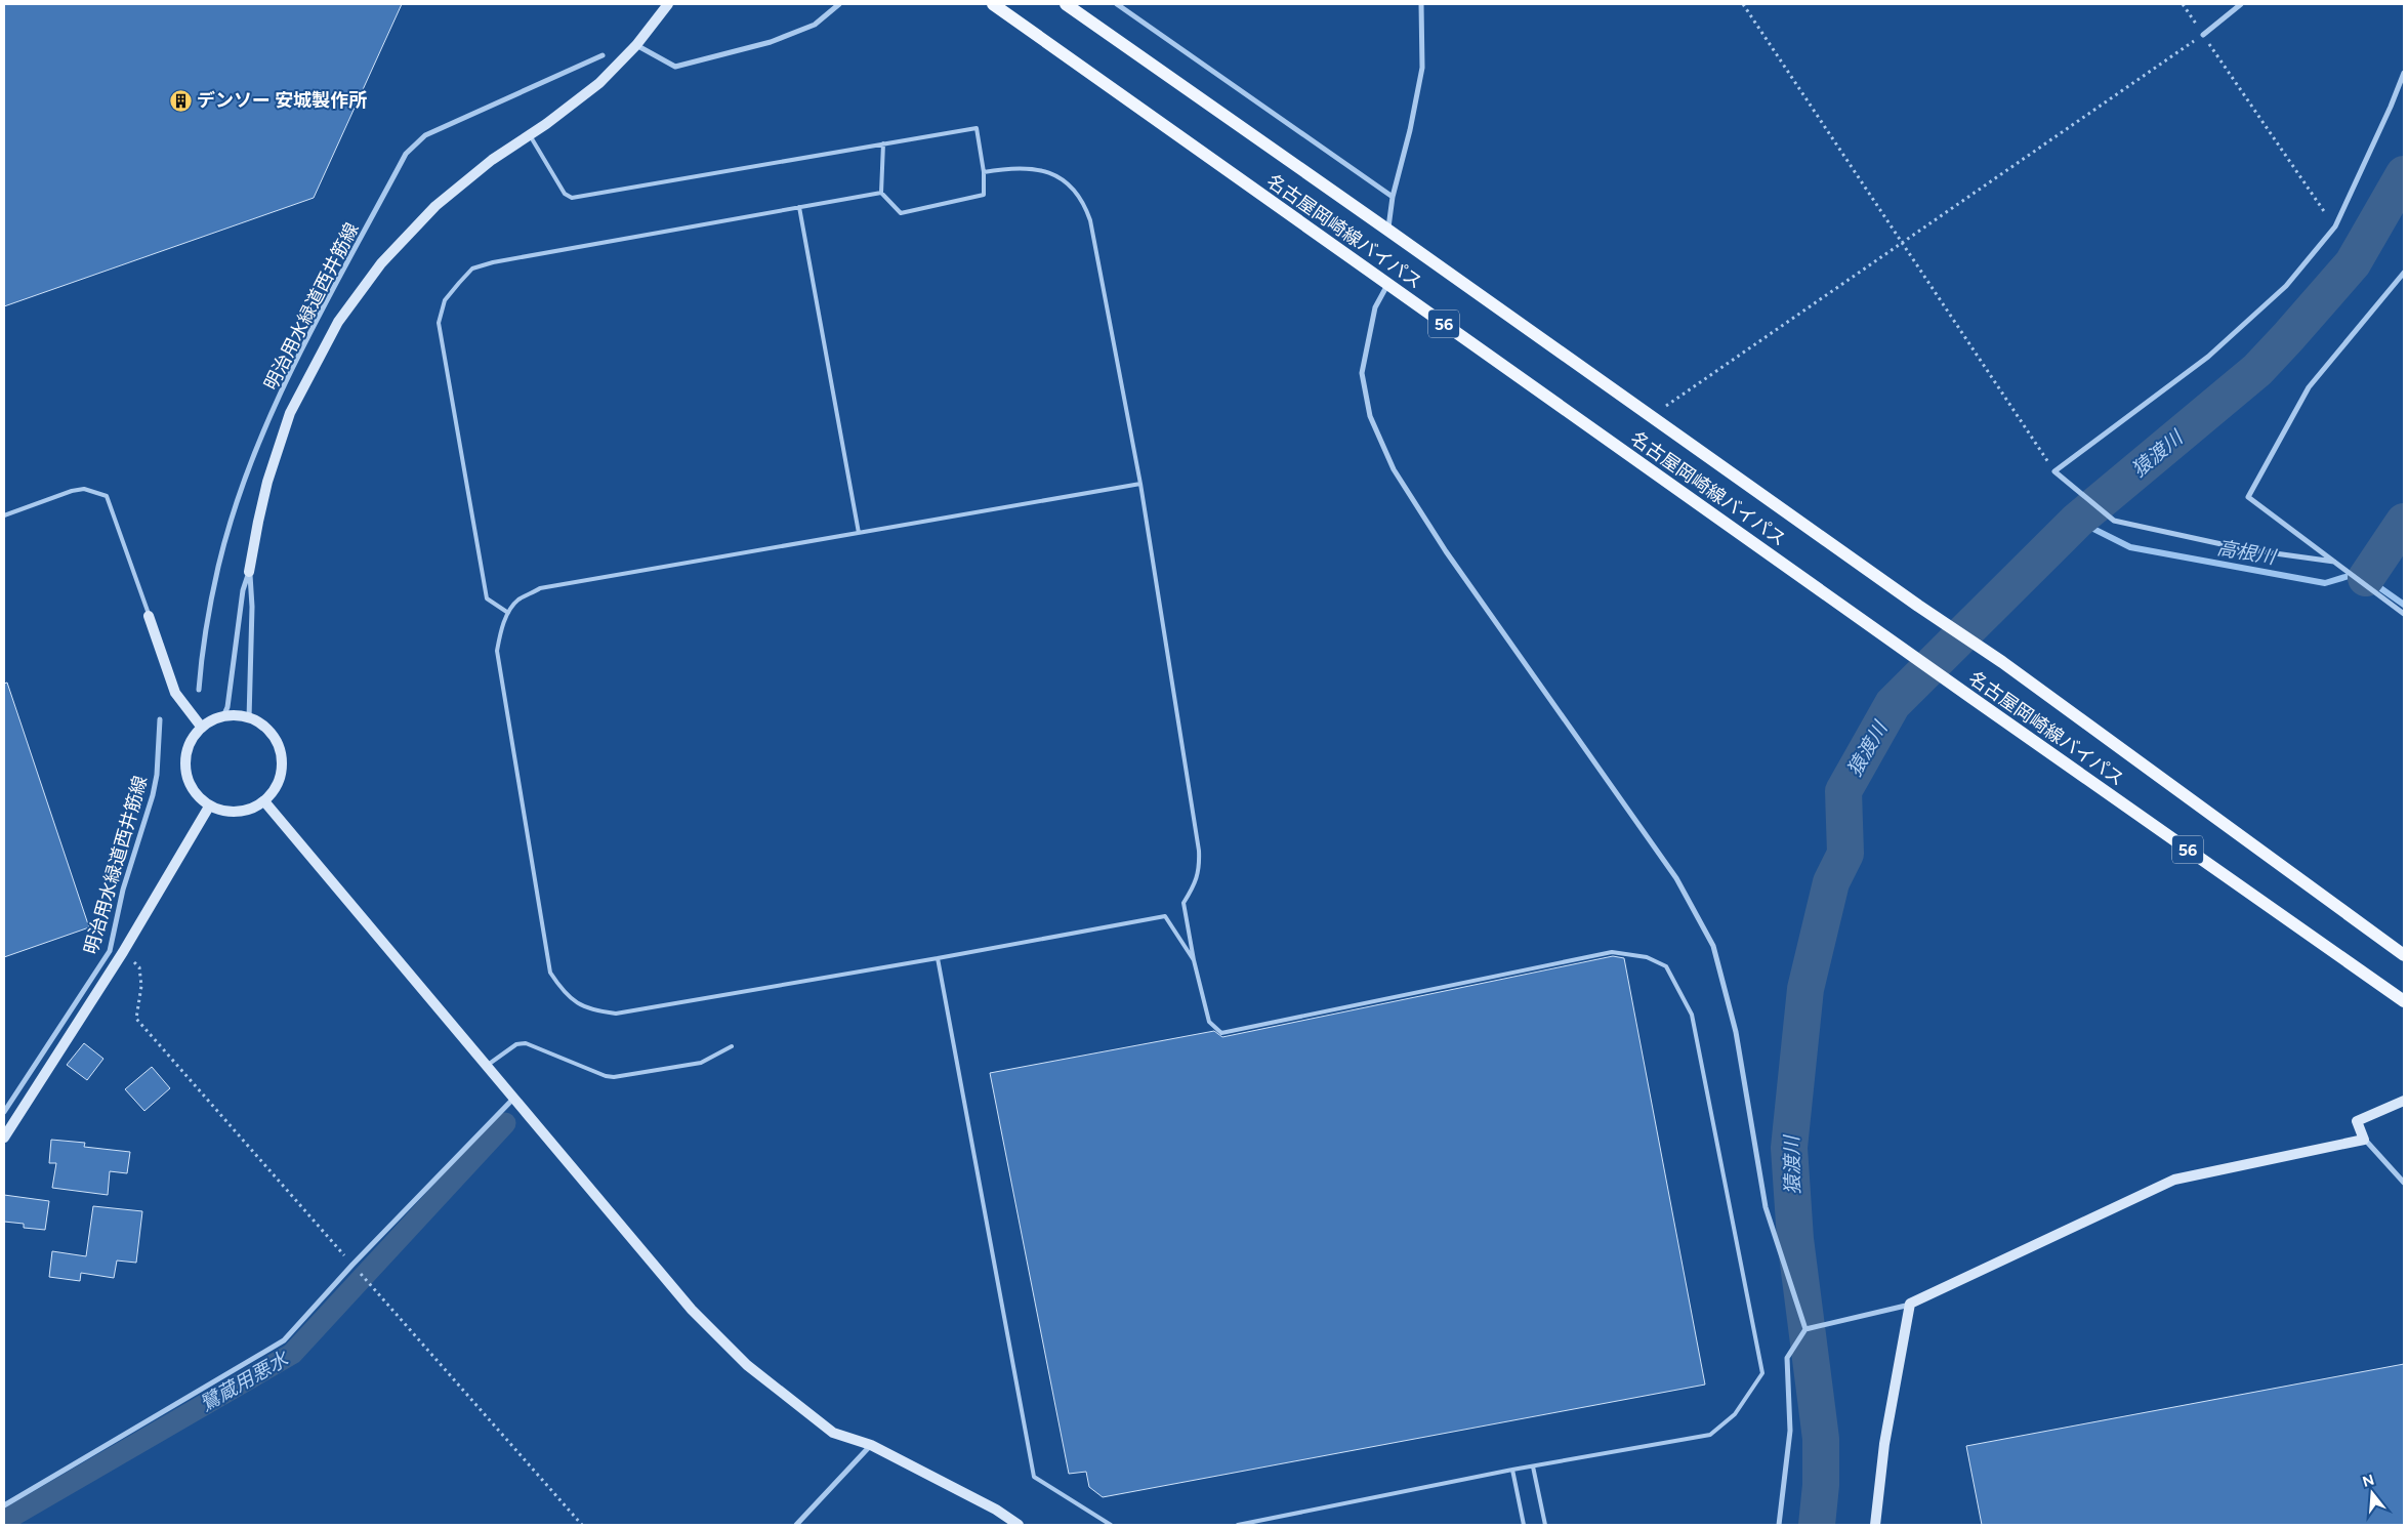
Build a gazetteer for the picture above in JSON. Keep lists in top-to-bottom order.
{
  "streets": {
    "main road": ["名古屋岡崎線バイパス", "56"],
    "street": ["明治用水緑道西井筋線"]
  },
  "water": ["猿渡川", "高根川", "鷺蔵用悪水"],
  "places": {
    "building": ["デンソー 安城製作所"]
  },
  "north": "top"
}
